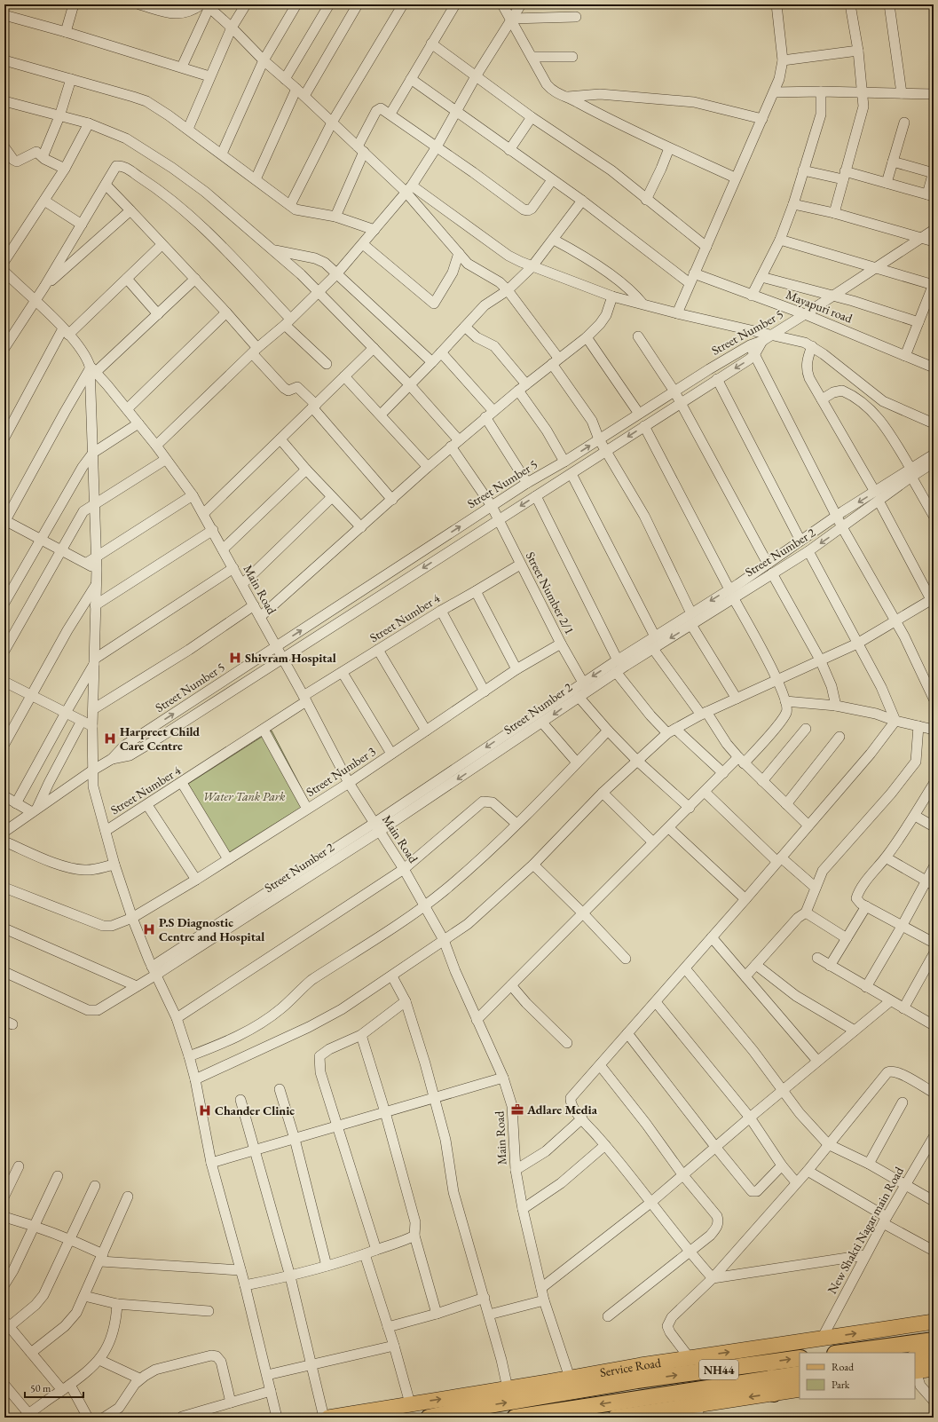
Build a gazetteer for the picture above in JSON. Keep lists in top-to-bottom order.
{
  "streets": {
    "highway": ["NH44"],
    "main road": ["Service Road"],
    "street": [
      "Mayapuri road",
      "Street Number 5",
      "Street Number 2",
      "Main Road",
      "Street Number 2/1",
      "Street Number 4",
      "Street Number 3",
      "New Shakti Nagar main Road"
    ]
  },
  "crossings": [
    ["Mayapuri road", "Street Number 5"],
    ["Street Number 5", "Main Road"],
    ["Street Number 5", "Street Number 2/1"],
    ["Street Number 2", "Main Road"],
    ["Street Number 2", "Street Number 2/1"],
    ["Main Road", "Street Number 4"],
    ["Main Road", "Street Number 3"],
    ["Main Road", "Service Road"],
    ["Street Number 2/1", "Street Number 4"],
    ["Street Number 2/1", "Street Number 3"],
    ["New Shakti Nagar main Road", "Service Road"],
    ["Service Road", "NH44"]
  ],
  "parks": ["Water Tank Park"],
  "places": {
    "hospital": [
      "Shivram Hospital",
      "Harpreet Child Care Centre",
      "P.S Diagnostic Centre and Hospital",
      "Chander Clinic"
    ],
    "office": ["Adlare Media"]
  },
  "legend": ["Road", "Park"],
  "scale_bar": "50 m"
}
